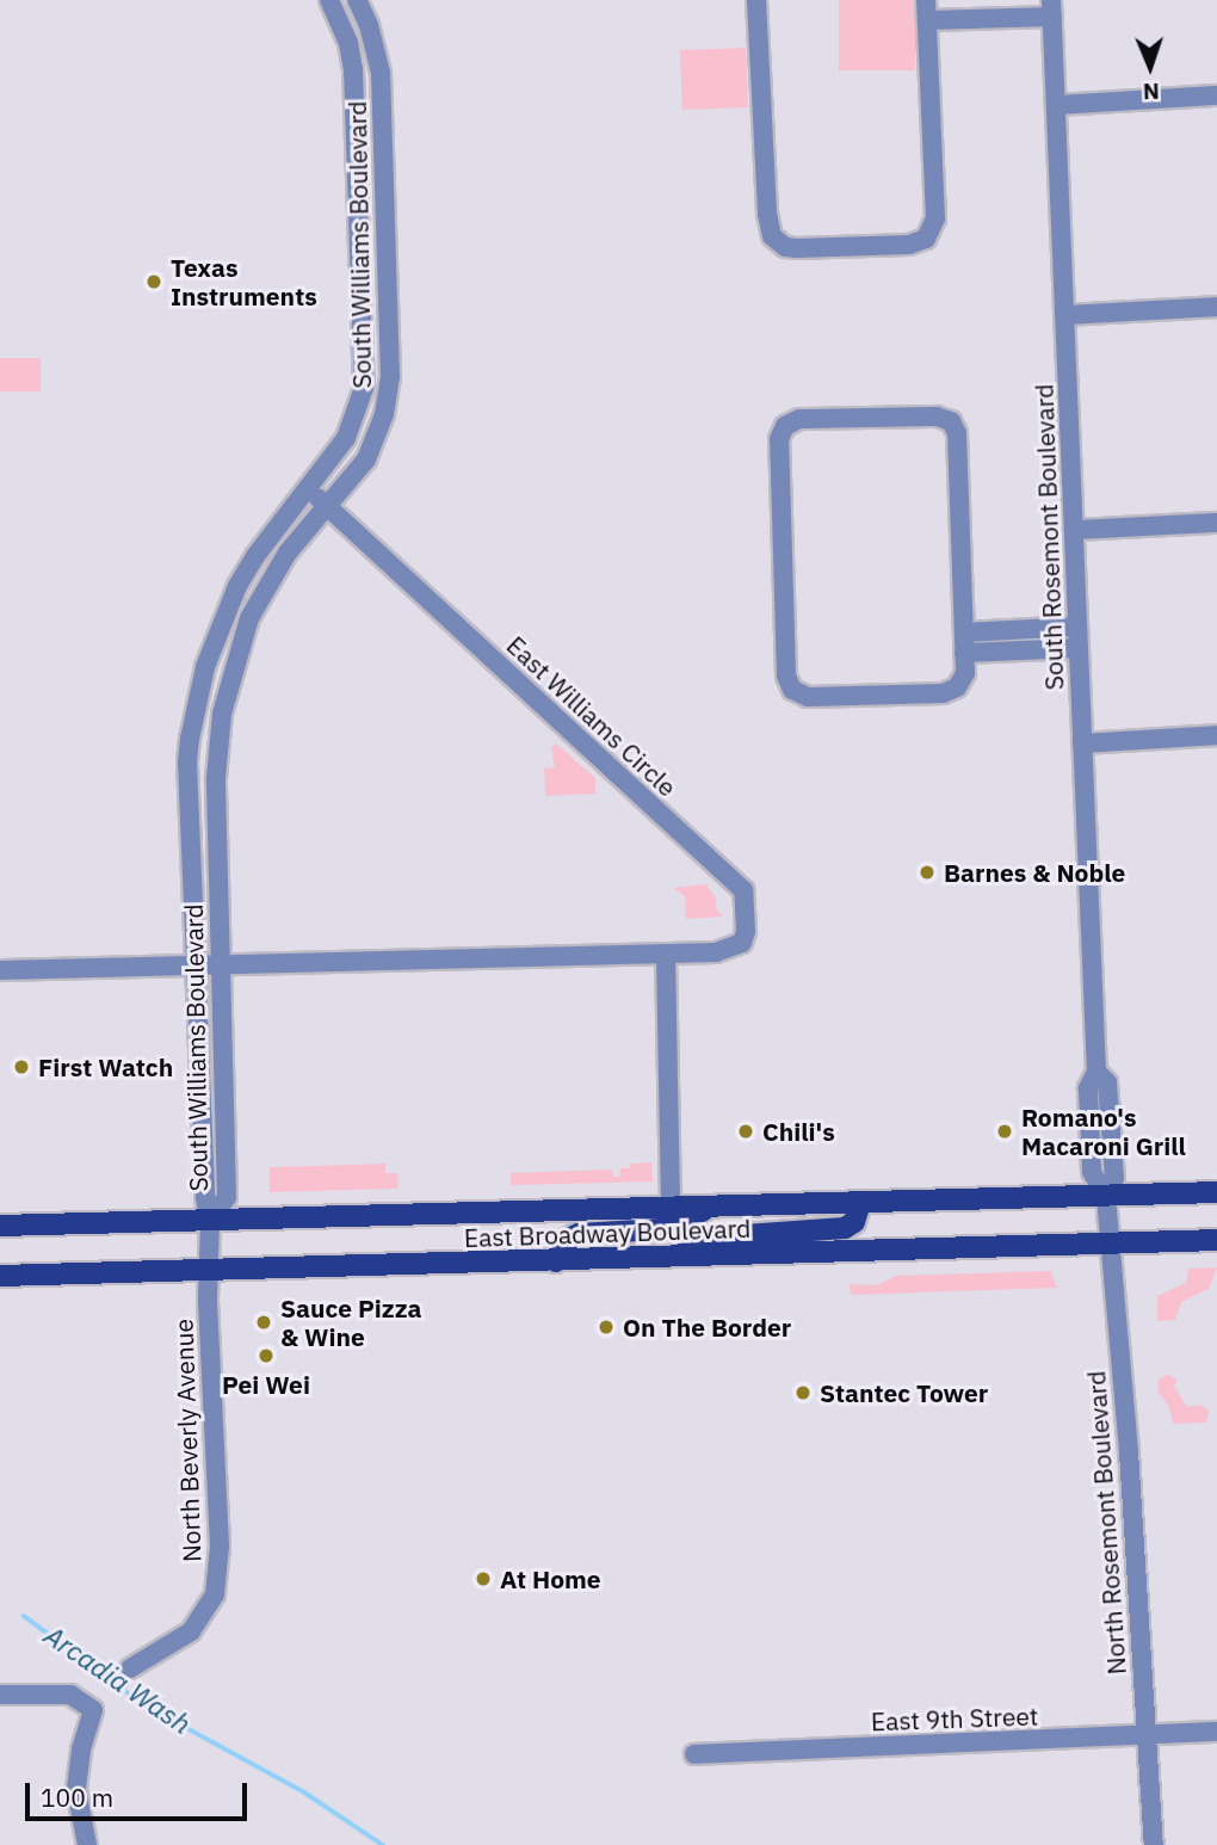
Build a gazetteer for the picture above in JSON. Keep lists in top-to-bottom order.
{
  "streets": {
    "main road": ["East Broadway Boulevard"],
    "street": [
      "South Williams Boulevard",
      "South Rosemont Boulevard",
      "East Williams Circle",
      "North Beverly Avenue",
      "North Rosemont Boulevard",
      "East 9th Street"
    ]
  },
  "crossings": [
    ["South Williams Boulevard", "East Williams Circle"],
    ["South Williams Boulevard", "East Broadway Boulevard"],
    ["South Williams Boulevard", "North Beverly Avenue"],
    ["South Rosemont Boulevard", "East Broadway Boulevard"],
    ["South Rosemont Boulevard", "North Rosemont Boulevard"],
    ["East Broadway Boulevard", "North Beverly Avenue"],
    ["East Broadway Boulevard", "North Rosemont Boulevard"],
    ["North Rosemont Boulevard", "East 9th Street"]
  ],
  "water": ["Arcadia Wash"],
  "places": [
    "Texas Instruments",
    "Barnes & Noble",
    "First Watch",
    "Chili's",
    "Romano's Macaroni Grill",
    "Sauce Pizza & Wine",
    "On The Border",
    "Pei Wei",
    "Stantec Tower",
    "At Home"
  ],
  "scale_bar": "100 m",
  "north": "bottom"
}
